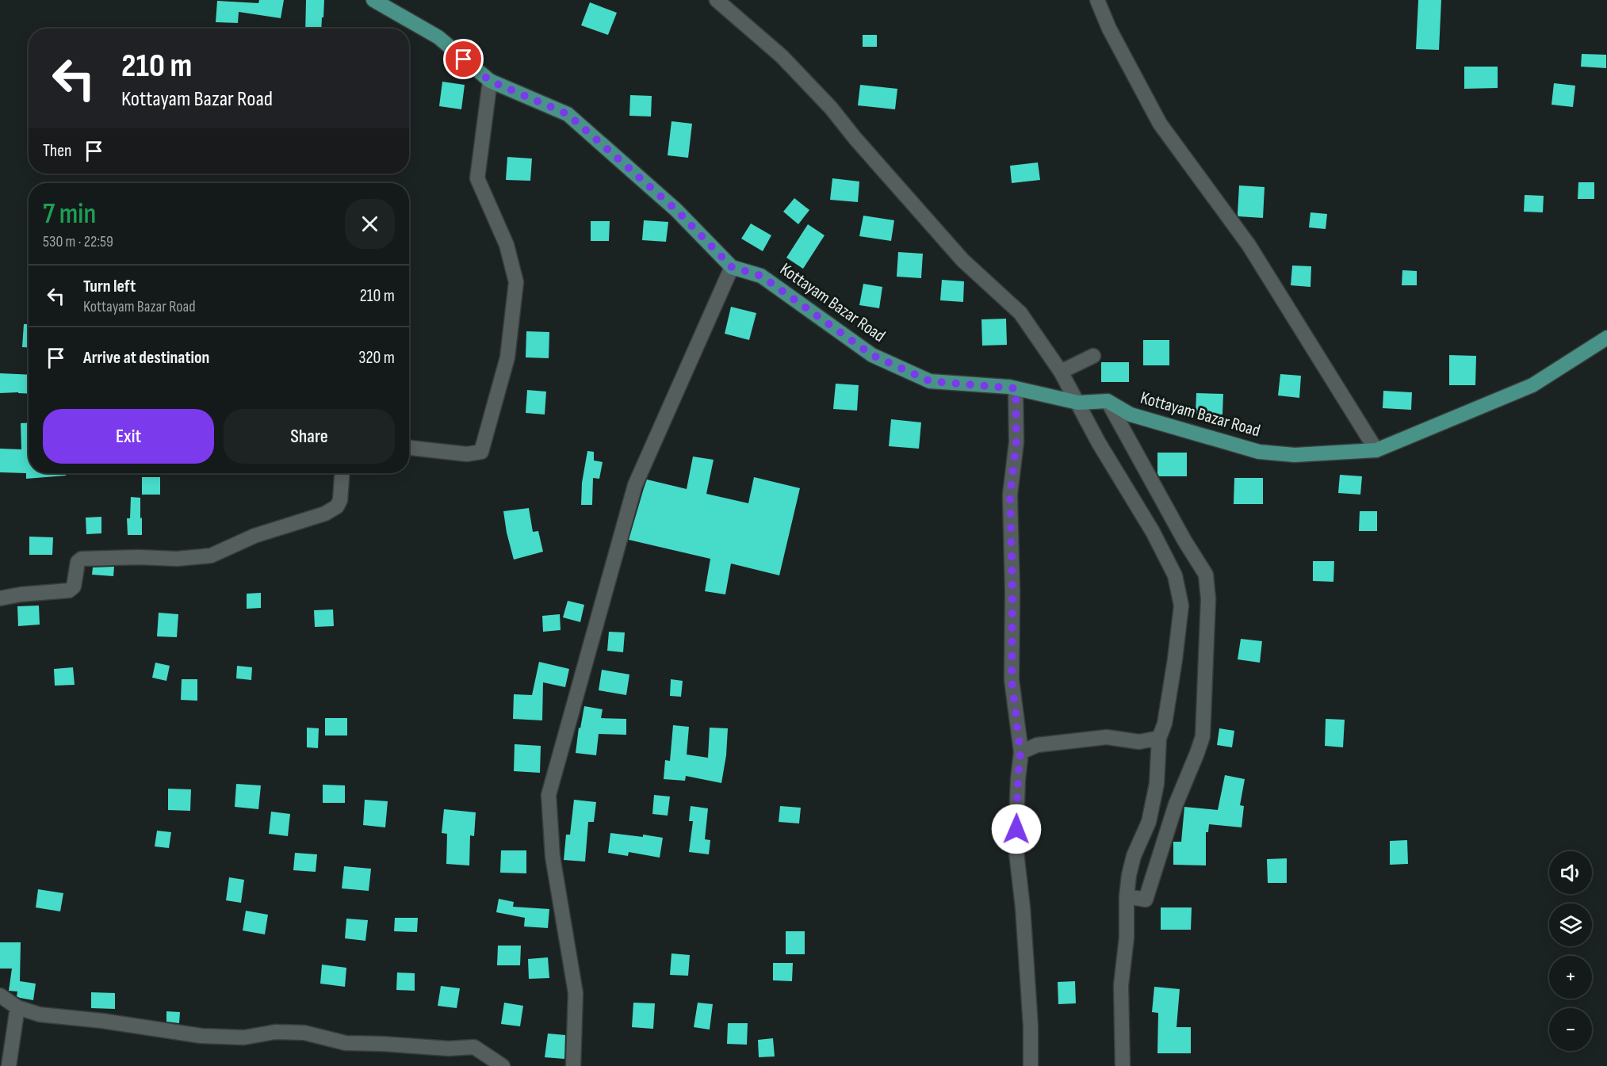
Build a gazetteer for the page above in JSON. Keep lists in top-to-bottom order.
{
  "streets": {
    "main road": ["Kottayam Bazar Road"]
  },
  "page": {
    "turn": ["210 m", "Kottayam Bazar Road"],
    "then": "Then",
    "heading": ["7 min", "530 m · 22:59"],
    "list": [
      {
        "name": "Turn left",
        "note": "Kottayam Bazar Road",
        "value": "210 m"
      },
      {
        "name": "Arrive at destination",
        "value": "320 m"
      }
    ],
    "buttons": ["Exit", "Share"],
    "map_buttons": ["+", "−"]
  }
}
